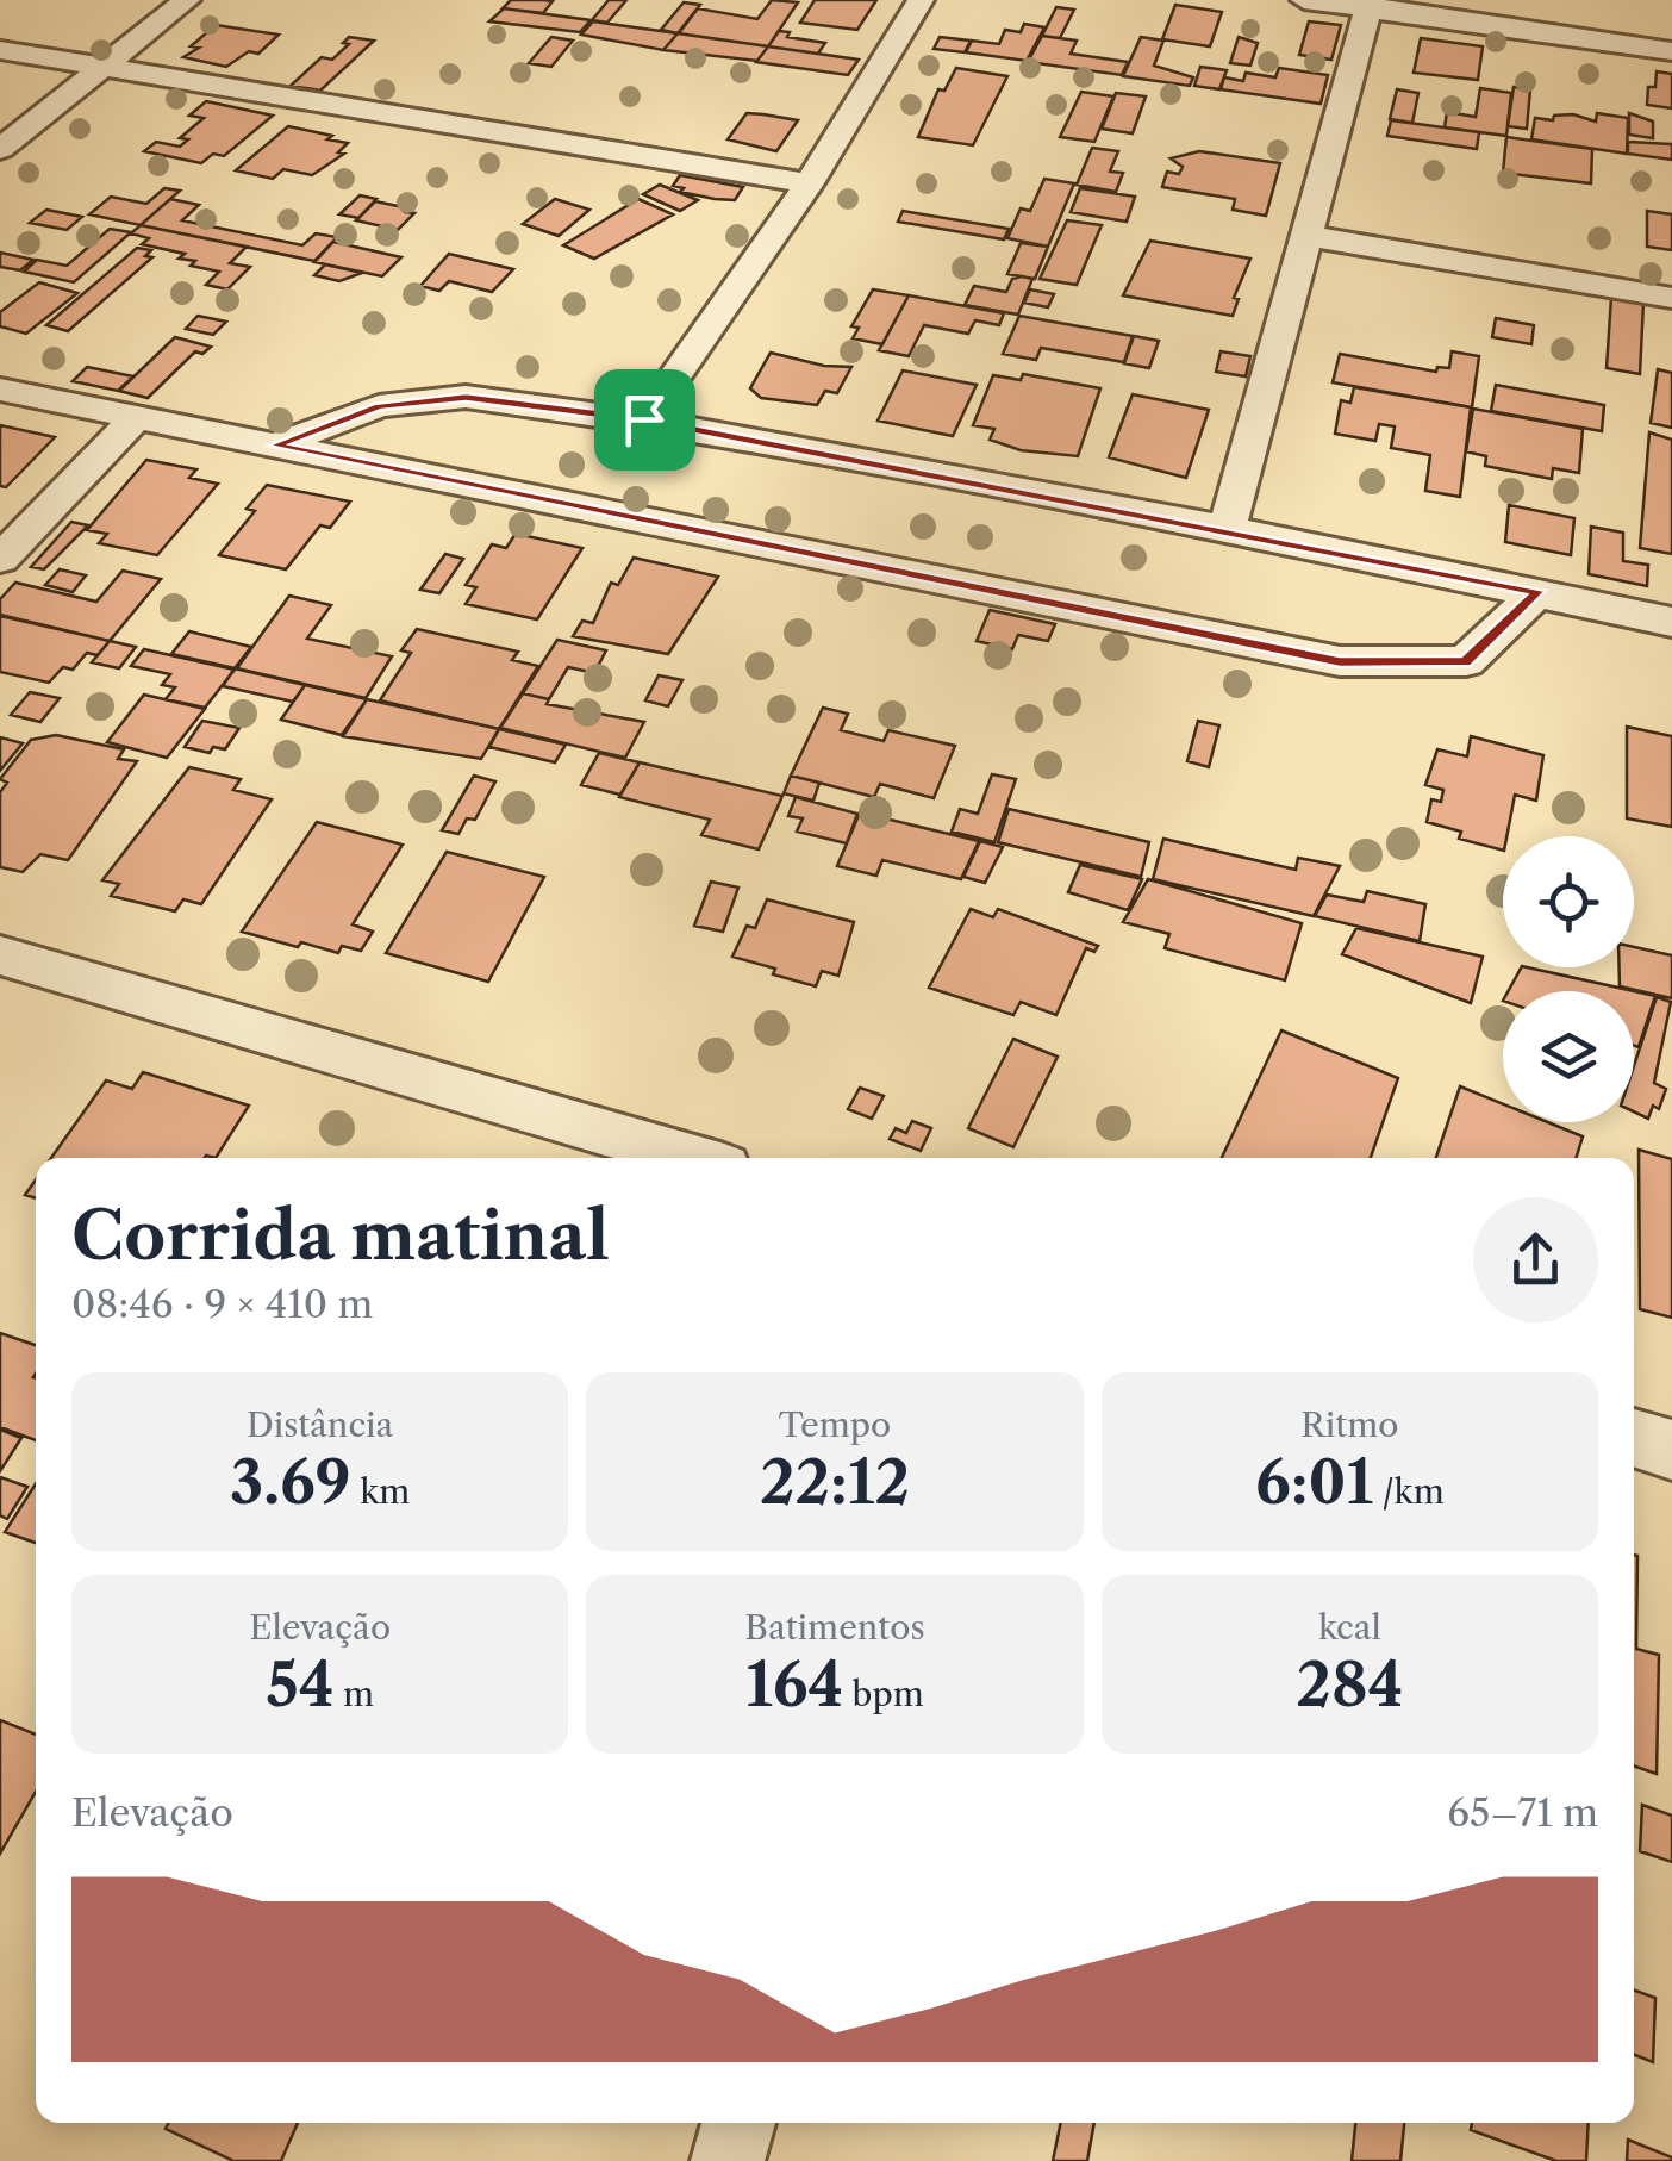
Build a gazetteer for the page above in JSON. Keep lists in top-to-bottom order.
{
  "page": {
    "heading": ["Corrida matinal", "08:46 · 9 × 410 m"],
    "stats": [
      ["Distância", "3.69 km"],
      ["Tempo", "22:12"],
      ["Ritmo", "6:01 /km"],
      ["Elevação", "54 m"],
      ["Batimentos", "164 bpm"],
      ["kcal", "284"]
    ],
    "chart": ["Elevação", "65–71 m"]
  }
}
